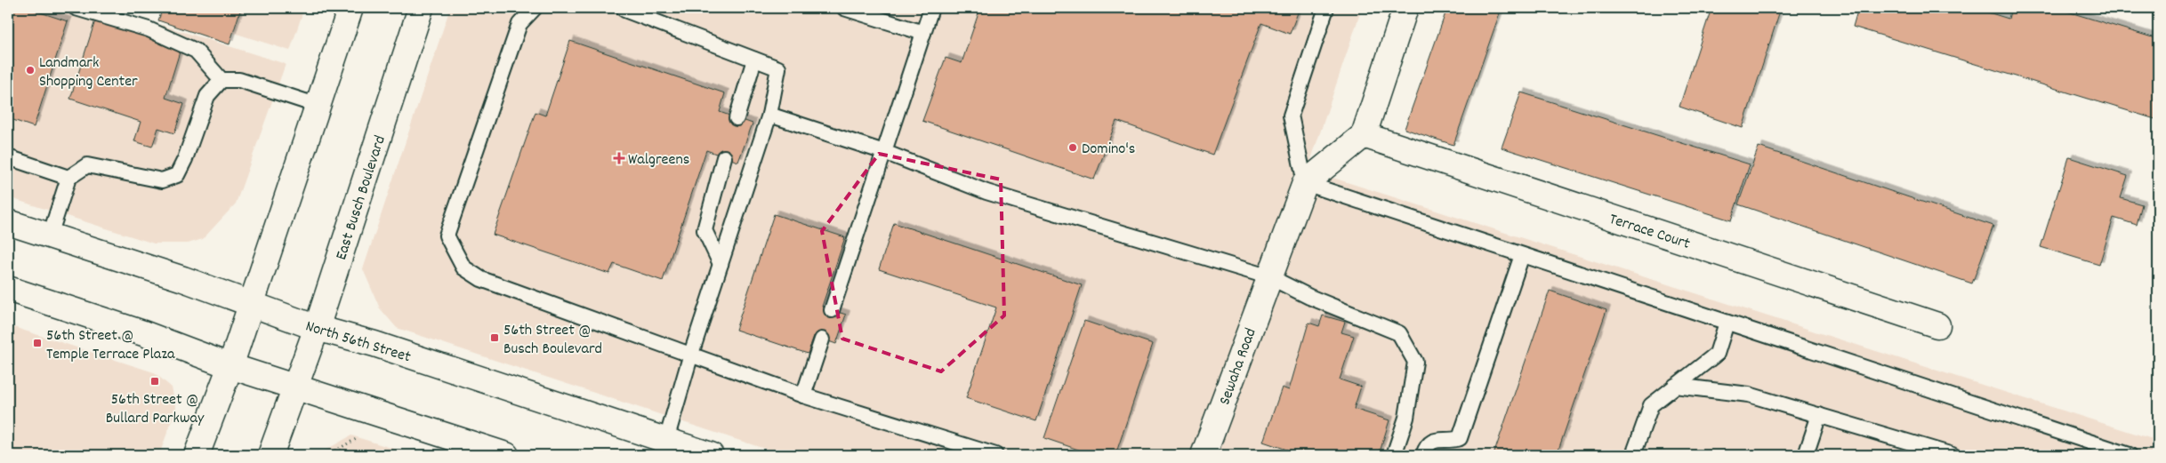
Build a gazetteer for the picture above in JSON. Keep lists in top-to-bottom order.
{
  "streets": {
    "main road": [
      "East Busch Boulevard",
      "Terrace Court",
      "North 56th Street",
      "Sewaha Road"
    ]
  },
  "crossings": [
    ["East Busch Boulevard", "North 56th Street"]
  ],
  "places": {
    "other": ["Landmark Shopping Center", "Domino's"],
    "health": ["Walgreens"],
    "transit": ["56th Street @ Busch Boulevard", "56th Street @ Temple Terrace Plaza", "56th Street @ Bullard Parkway"]
  }
}
